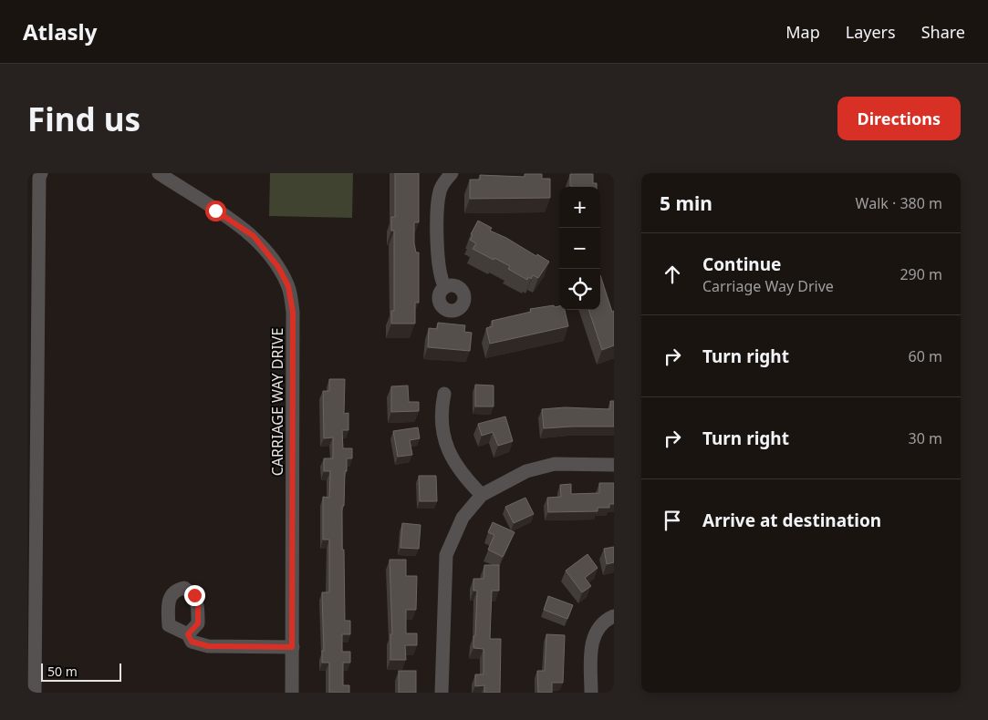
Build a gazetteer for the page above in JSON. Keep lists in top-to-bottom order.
{
  "streets": {
    "street": ["CARRIAGE WAY DRIVE"]
  },
  "scale_bar": "50 m",
  "page": {
    "header": "Atlasly",
    "nav": ["Map", "Layers", "Share"],
    "buttons": "Directions",
    "title": "Find us",
    "heading": ["5 min", "Walk · 380 m"],
    "map_buttons": ["+", "−"],
    "list": [
      ["Continue", "Carriage Way Drive", "290 m"],
      ["Turn right", "60 m"],
      ["Turn right", "30 m"],
      "Arrive at destination"
    ],
    "scale": "50 m"
  }
}
